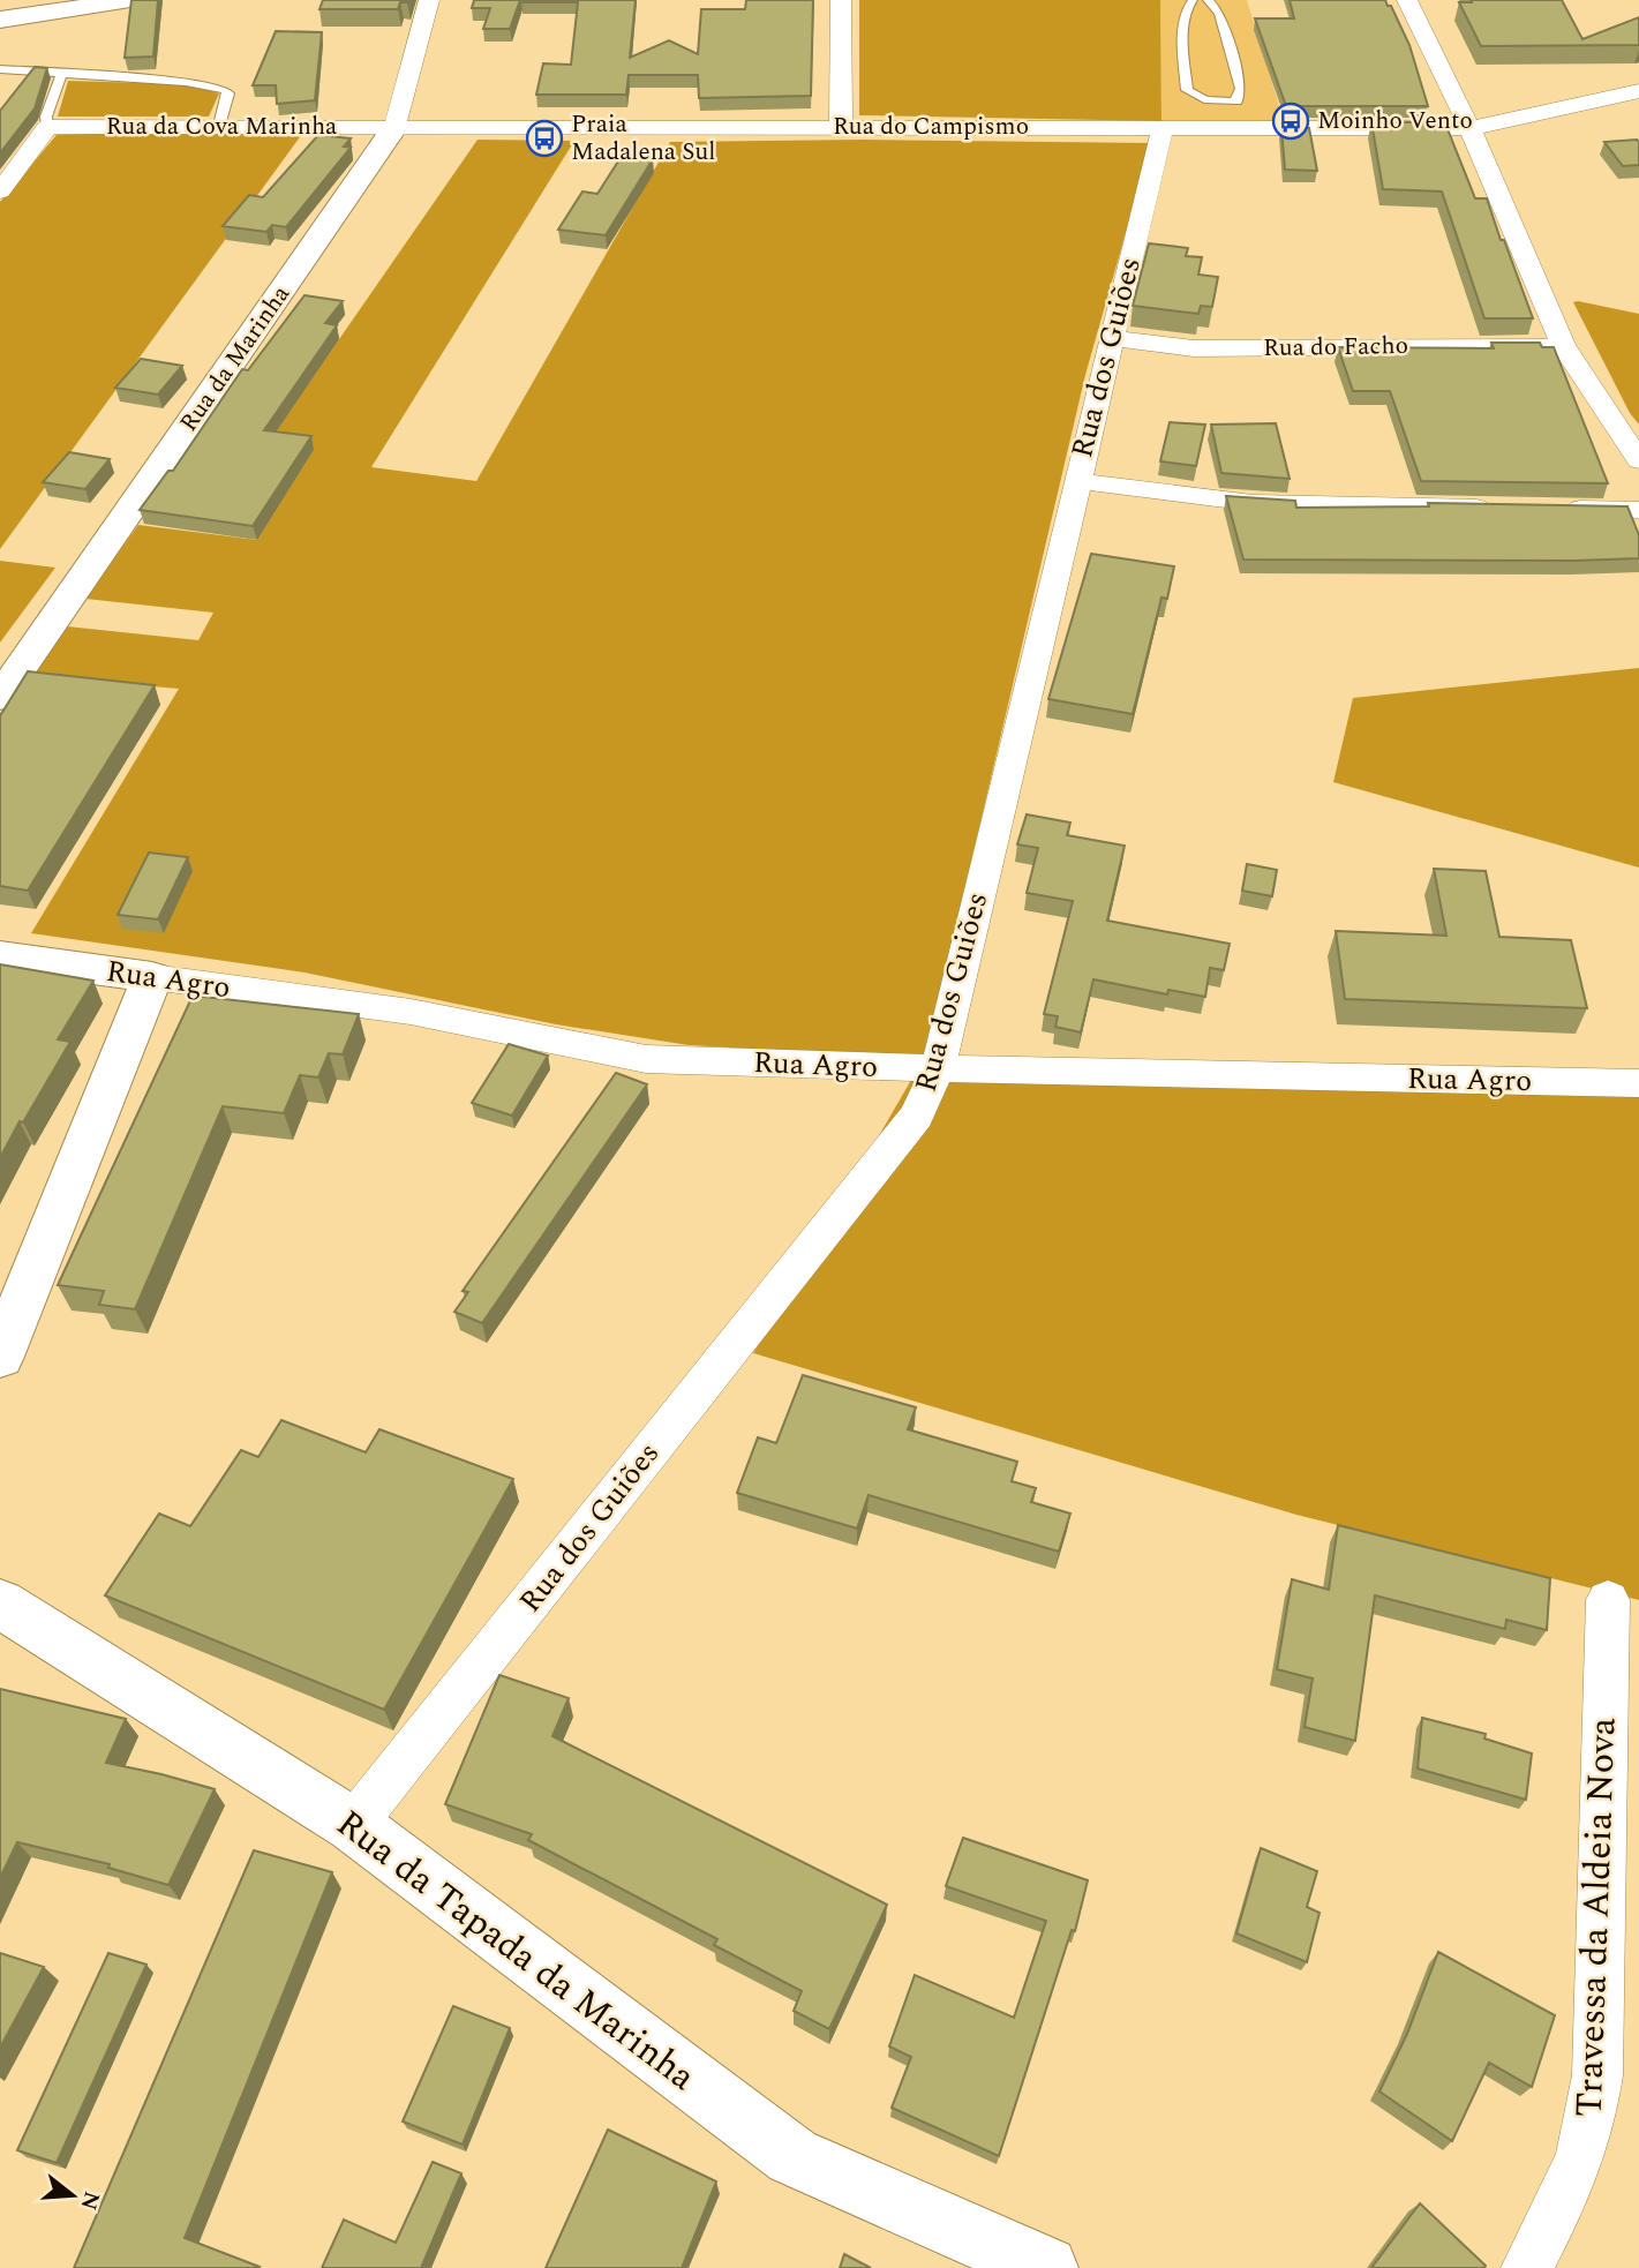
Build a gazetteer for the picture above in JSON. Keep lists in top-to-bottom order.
{
  "streets": {
    "street": [
      "Rua da Cova Marinha",
      "Rua do Campismo",
      "Rua do Facho",
      "Rua dos Guiões",
      "Rua da Marinha",
      "Rua Agro",
      "Travessa da Aldeia Nova",
      "Rua da Tapada da Marinha"
    ]
  },
  "crossings": [
    ["Rua da Cova Marinha", "Rua do Campismo"],
    ["Rua da Cova Marinha", "Rua da Marinha"],
    ["Rua do Campismo", "Rua dos Guiões"],
    ["Rua do Campismo", "Rua da Marinha"],
    ["Rua do Facho", "Rua dos Guiões"],
    ["Rua dos Guiões", "Rua Agro"],
    ["Rua dos Guiões", "Rua da Tapada da Marinha"]
  ],
  "places": {
    "bus stop": ["Moinho Vento", "Praia Madalena Sul"]
  },
  "north": "right"
}
